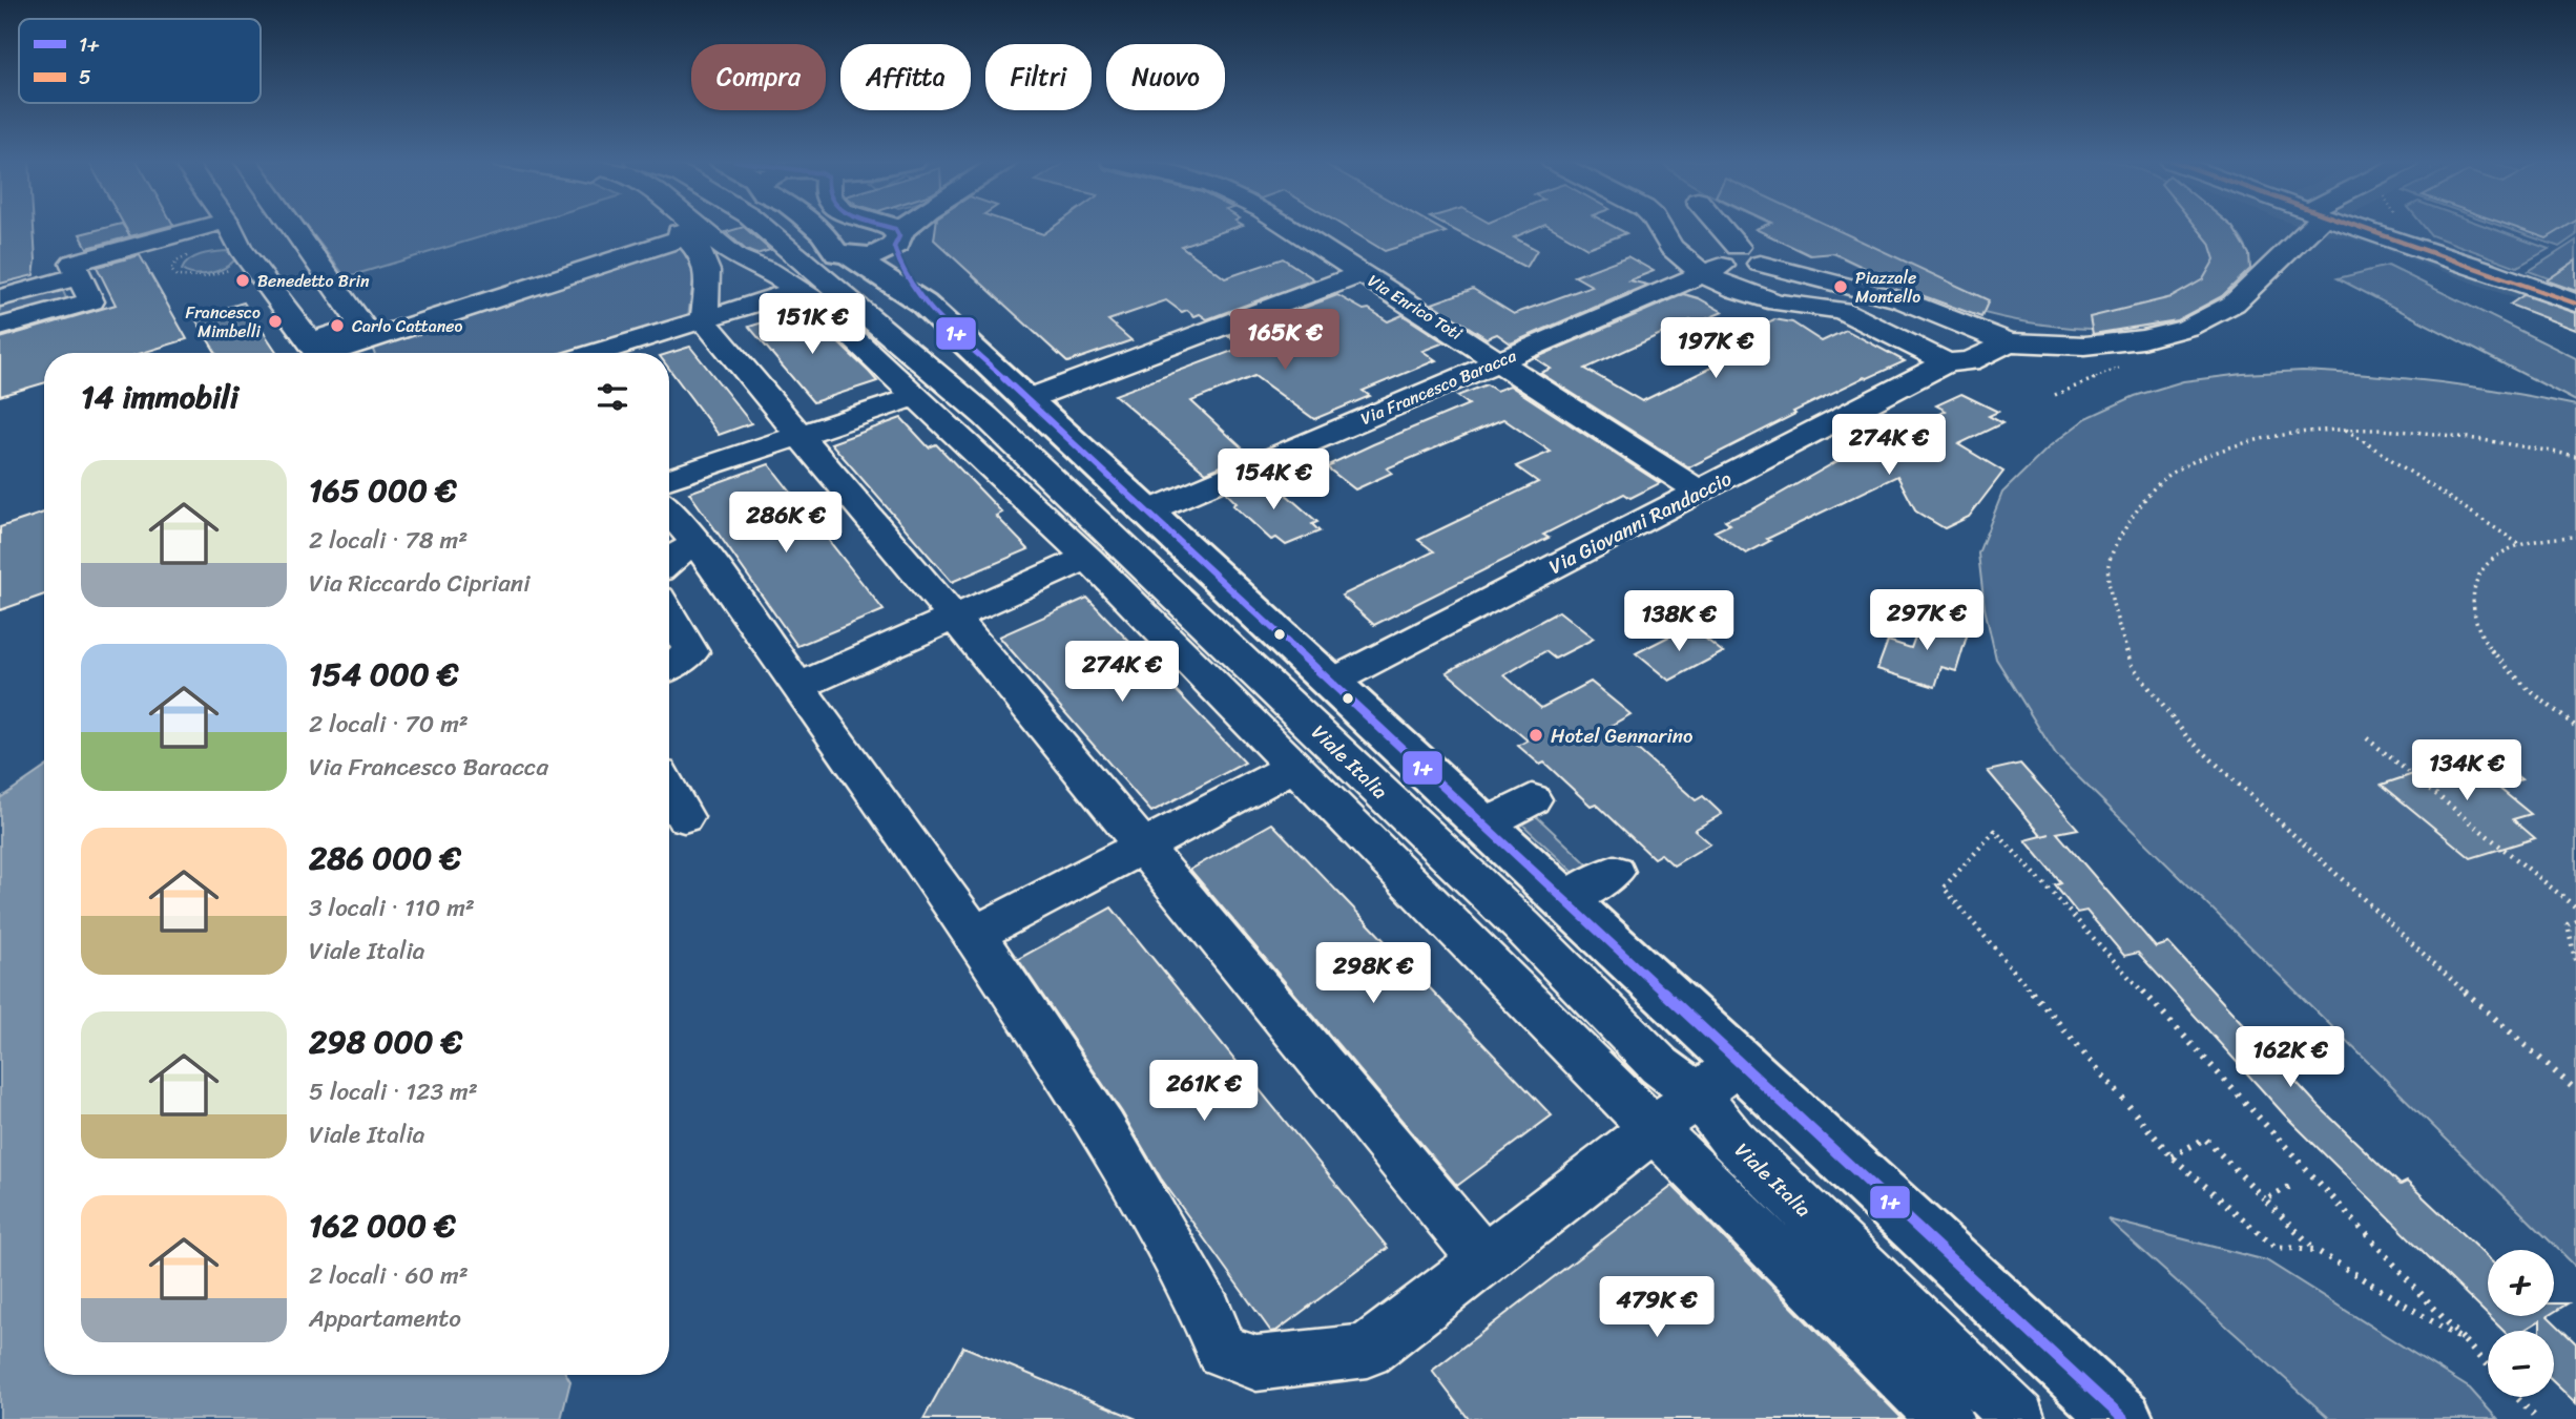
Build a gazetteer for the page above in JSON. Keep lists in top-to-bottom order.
{
  "streets": {
    "street": [
      "Via Enrico Toti",
      "Via Francesco Baracca",
      "Via Giovanni Randaccio",
      "Viale Italia"
    ]
  },
  "crossings": [
    ["Via Enrico Toti", "Via Francesco Baracca"],
    ["Via Enrico Toti", "Via Giovanni Randaccio"]
  ],
  "places": [
    "Benedetto Brin",
    "Piazzale Montello",
    "Francesco Mimbelli",
    "Carlo Cattaneo",
    "Hotel Gennarino"
  ],
  "lines": ["transit line 1+", "transit line 5"],
  "legend": ["1+", "5"],
  "page": {
    "chip": [
      "Compra",
      "Affitta",
      "Filtri",
      "Nuovo"
    ],
    "price": [
      "151K €",
      "165K €",
      "197K €",
      "274K €",
      "154K €",
      "286K €",
      "297K €",
      "138K €",
      "274K €",
      "134K €",
      "298K €",
      "162K €",
      "261K €",
      "479K €"
    ],
    "heading": "14 immobili",
    "list": [
      {
        "name": "165 000 €",
        "note": "2 locali · 78 m² · Via Riccardo Cipriani"
      },
      {
        "name": "154 000 €",
        "note": "2 locali · 70 m² · Via Francesco Baracca"
      },
      {
        "name": "286 000 €",
        "note": "3 locali · 110 m² · Viale Italia"
      },
      {
        "name": "298 000 €",
        "note": "5 locali · 123 m² · Viale Italia"
      },
      {
        "name": "162 000 €",
        "note": "2 locali · 60 m² · Appartamento"
      }
    ],
    "map_buttons": ["+", "−"]
  }
}
